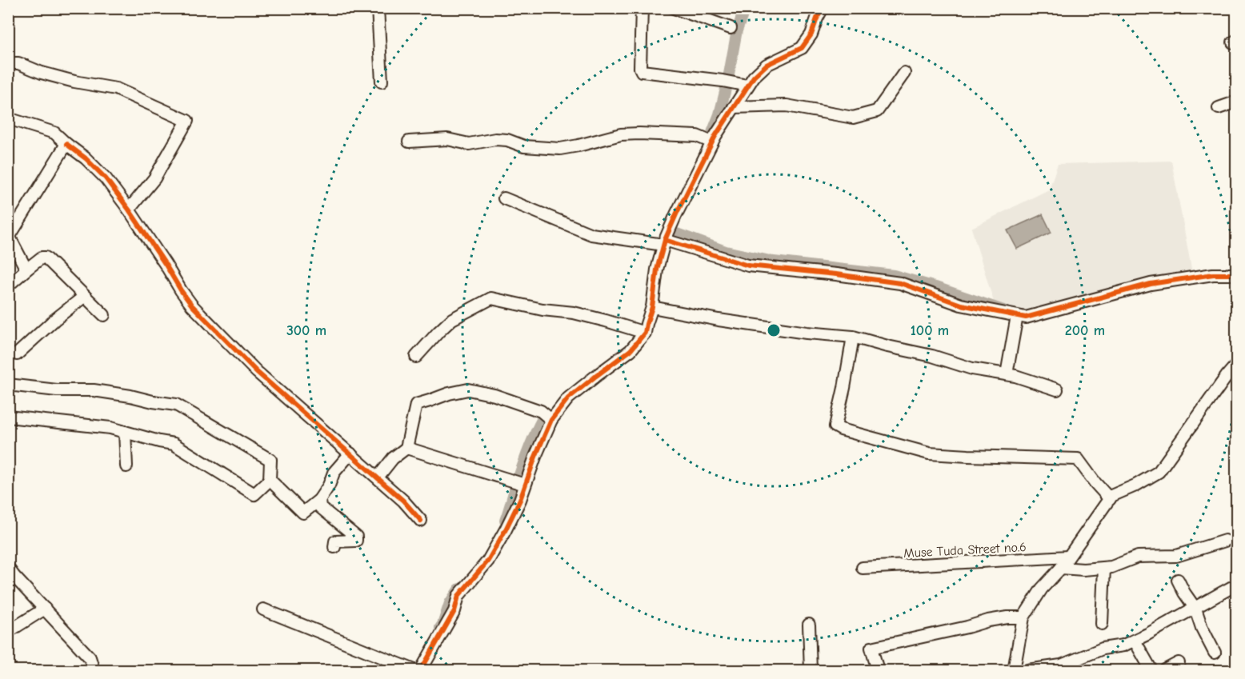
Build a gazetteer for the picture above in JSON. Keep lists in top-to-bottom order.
{
  "streets": {
    "street": ["Muse Tuda Street no.6"]
  },
  "rings": ["100 m", "200 m", "300 m"]
}
